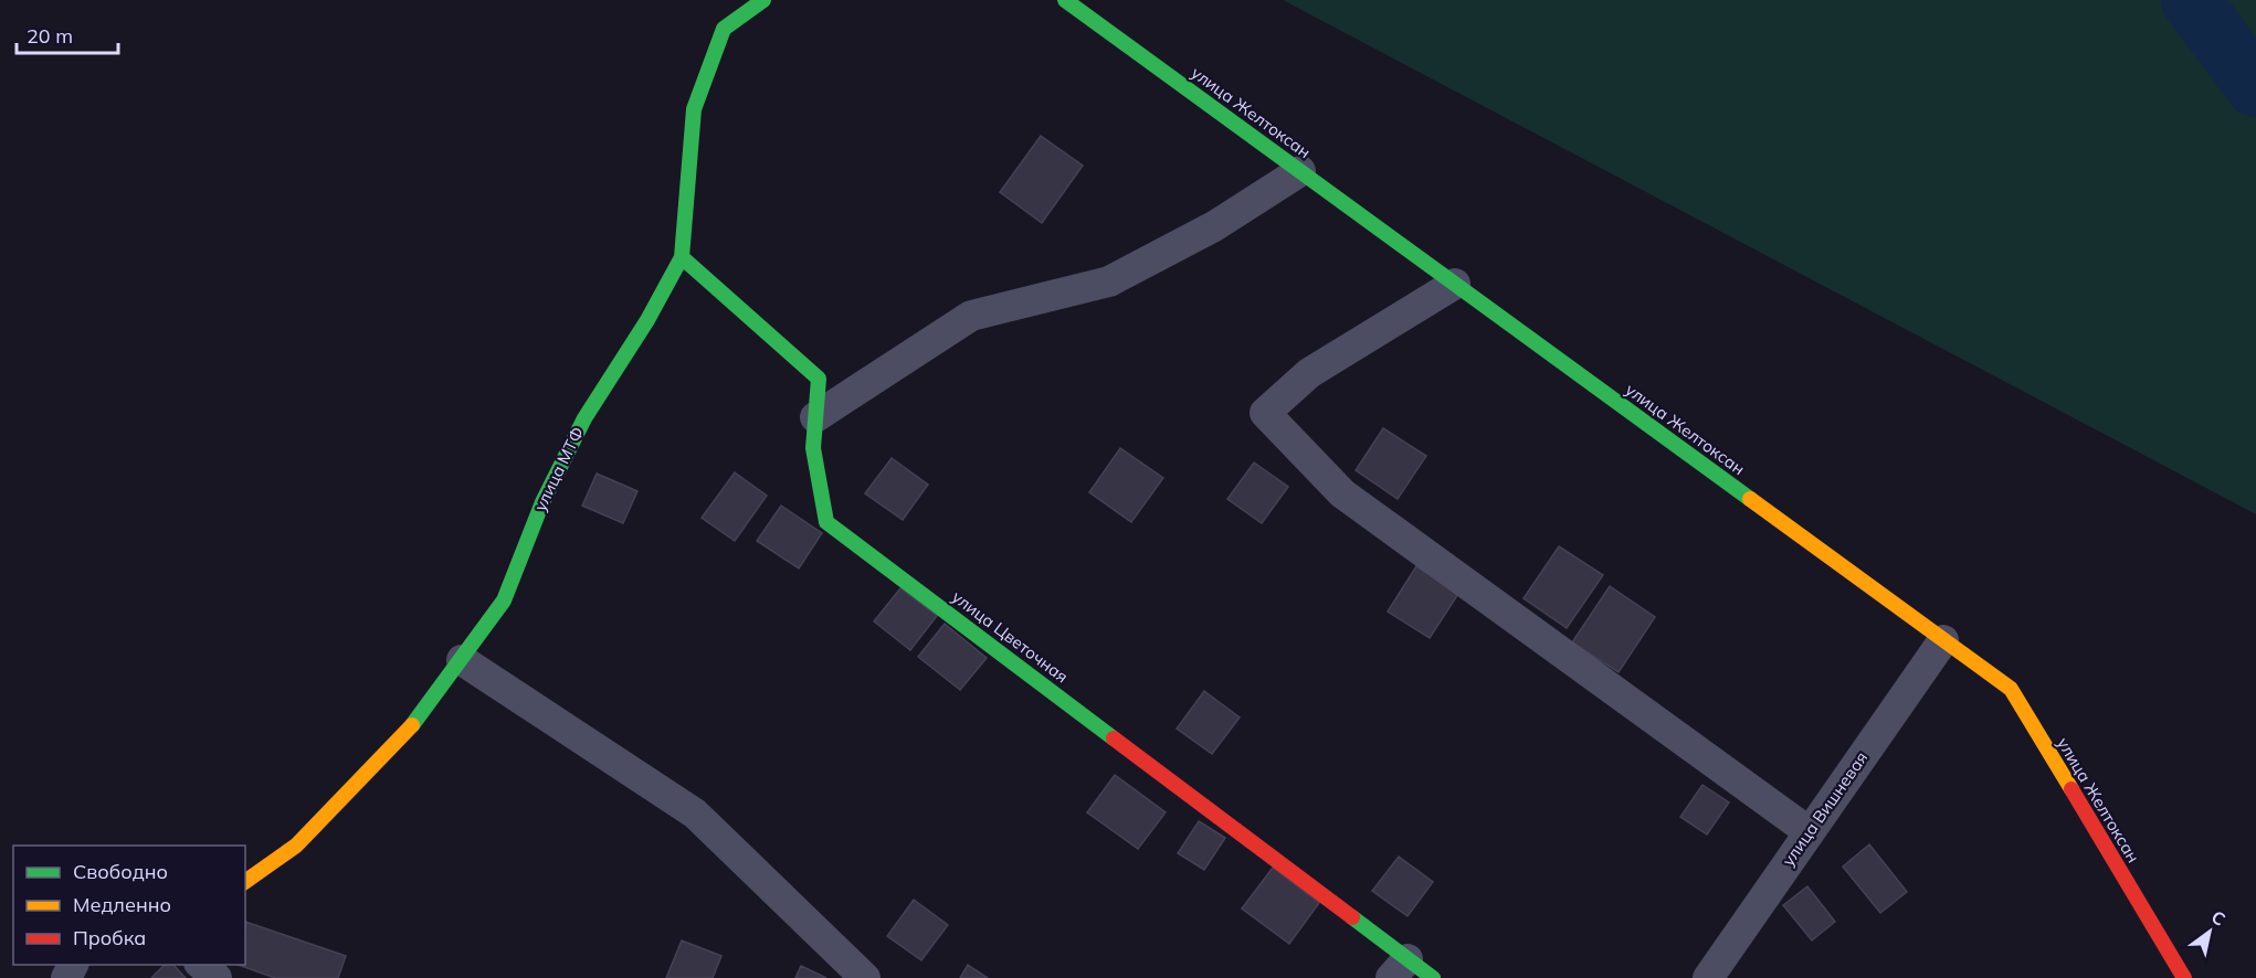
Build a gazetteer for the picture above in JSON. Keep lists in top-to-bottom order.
{
  "streets": {
    "street": [
      "улица Желтоксан",
      "улица МТФ",
      "улица Цветочная",
      "улица Вишневая"
    ]
  },
  "crossings": [
    ["улица Желтоксан", "улица Вишневая"],
    ["улица МТФ", "улица Цветочная"]
  ],
  "legend": ["Свободно", "Медленно", "Пробка"],
  "scale_bar": "20 m",
  "north": "top right"
}
